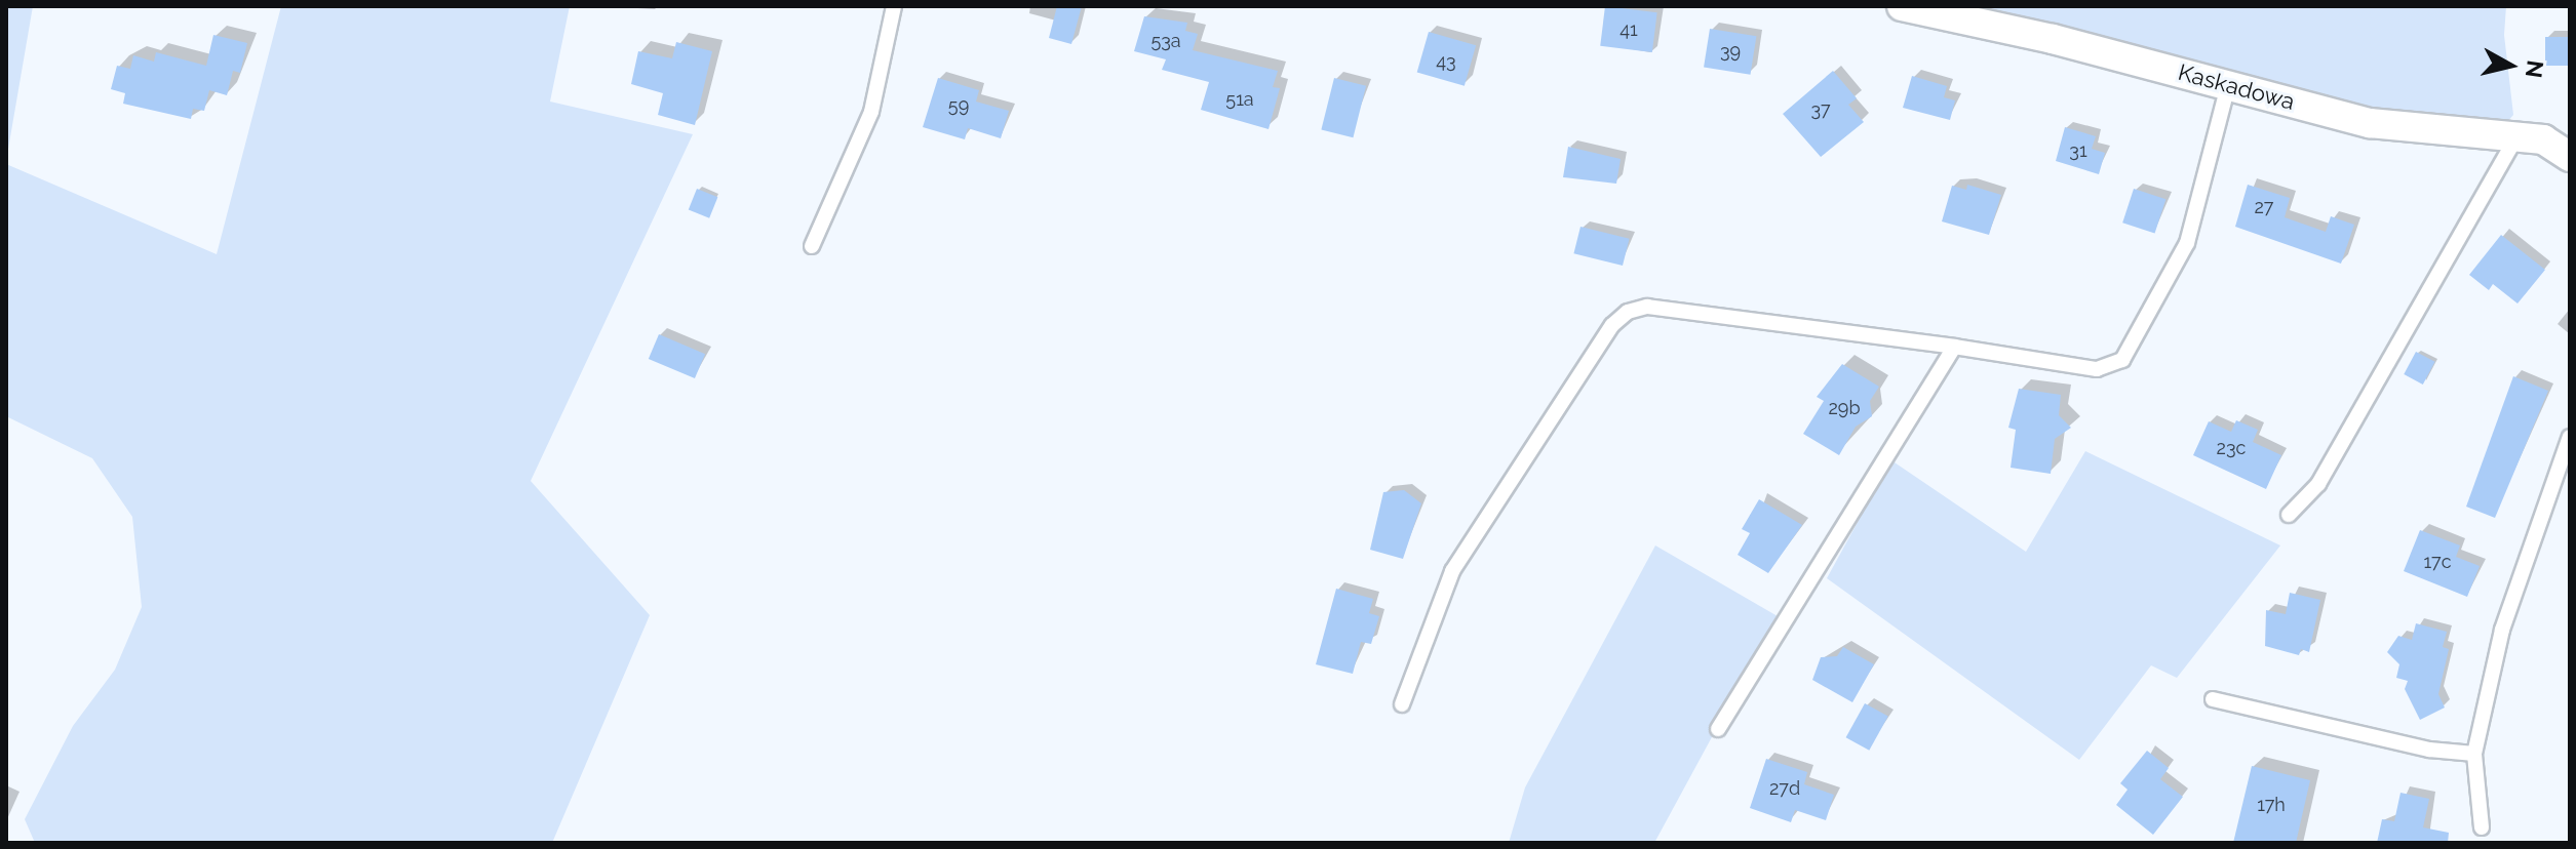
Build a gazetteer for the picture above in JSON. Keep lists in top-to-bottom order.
{
  "streets": {
    "street": ["Kaskadowa"]
  },
  "house_numbers": [
    "41",
    "53a",
    "39",
    "43",
    "51a",
    "59",
    "37",
    "31",
    "27",
    "29b",
    "23c",
    "17c",
    "27d",
    "17h"
  ],
  "north": "right"
}
